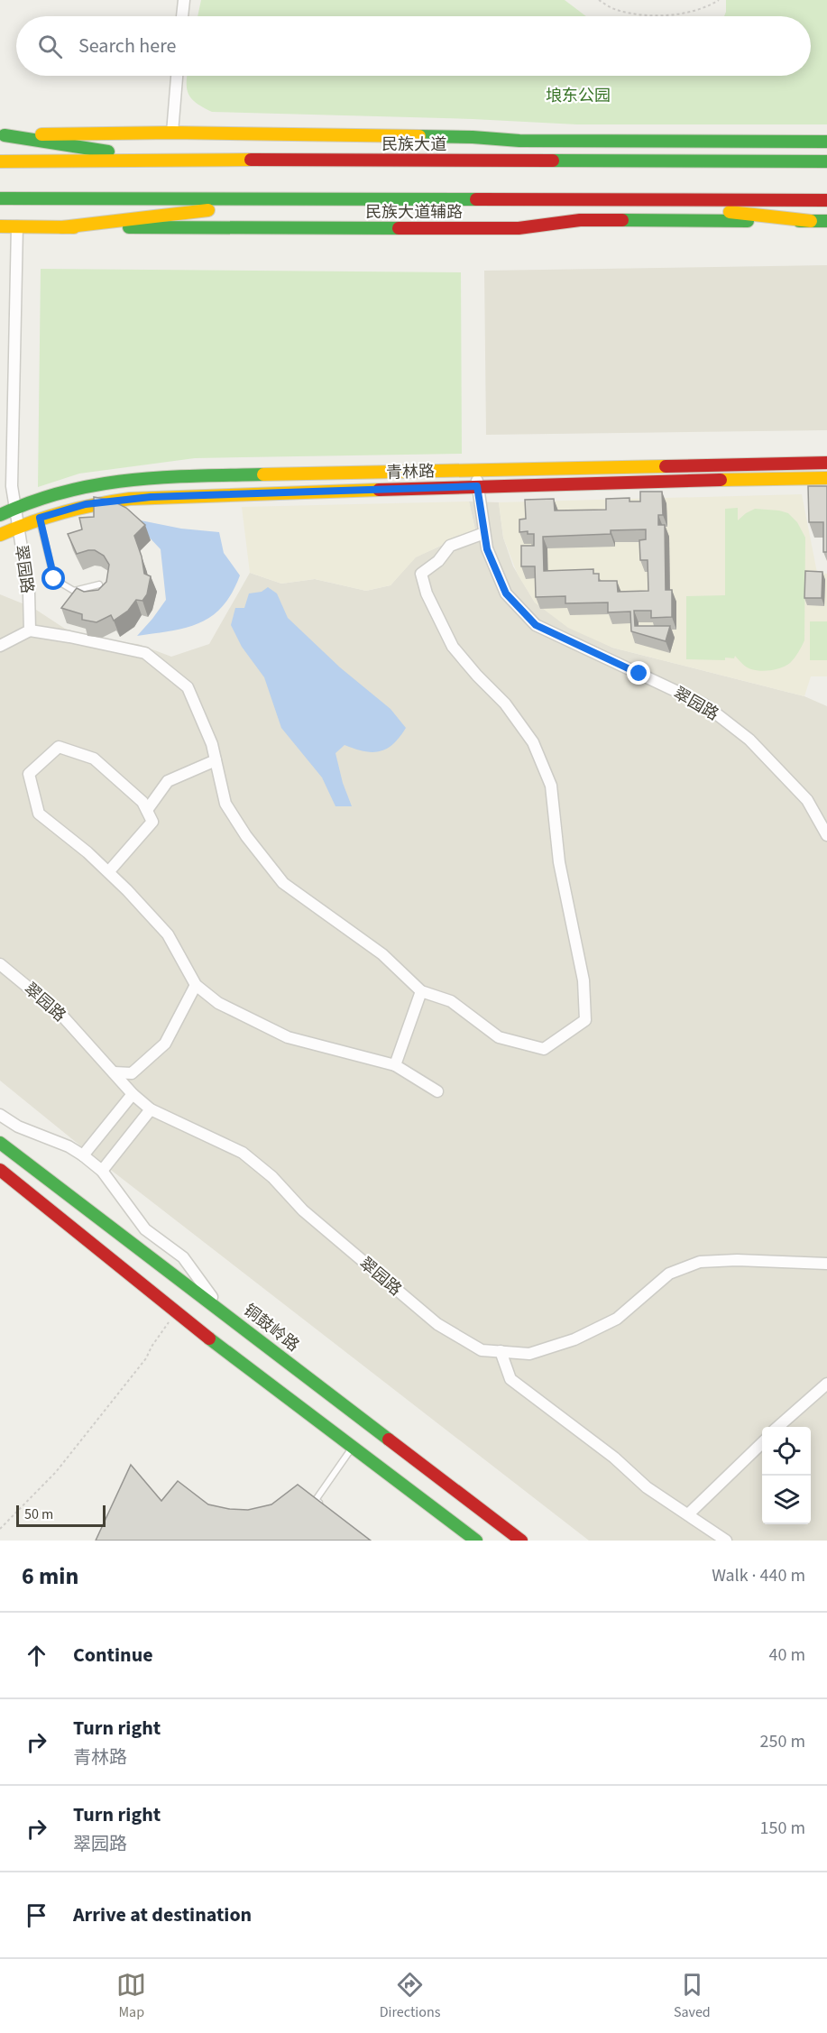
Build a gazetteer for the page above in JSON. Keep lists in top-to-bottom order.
{
  "streets": {
    "main road": [
      "民族大道",
      "民族大道辅路",
      "青林路",
      "铜鼓岭路"
    ],
    "street": ["翠园路"]
  },
  "crossings": [
    ["民族大道辅路", "翠园路"],
    ["青林路", "翠园路"]
  ],
  "parks": ["埌东公园"],
  "scale_bar": "50 m",
  "page": {
    "search": "Search here",
    "scale": "50 m",
    "heading": ["6 min", "Walk · 440 m"],
    "list": [
      ["Continue", "40 m"],
      ["Turn right", "青林路", "250 m"],
      ["Turn right", "翠园路", "150 m"],
      "Arrive at destination"
    ],
    "nav": ["Map", "Directions", "Saved"]
  }
}
